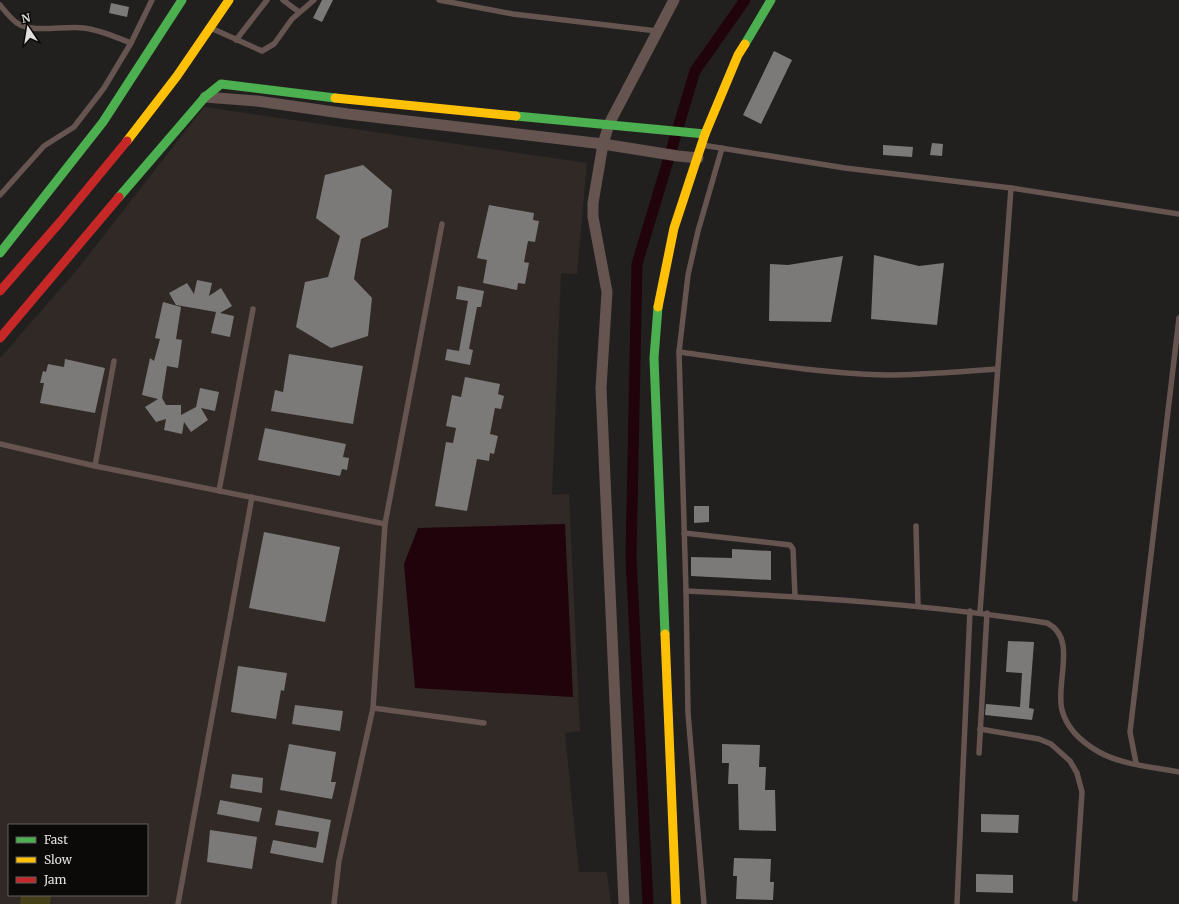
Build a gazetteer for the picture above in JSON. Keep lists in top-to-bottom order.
{
  "legend": ["Fast", "Slow", "Jam"],
  "north": "top"
}
